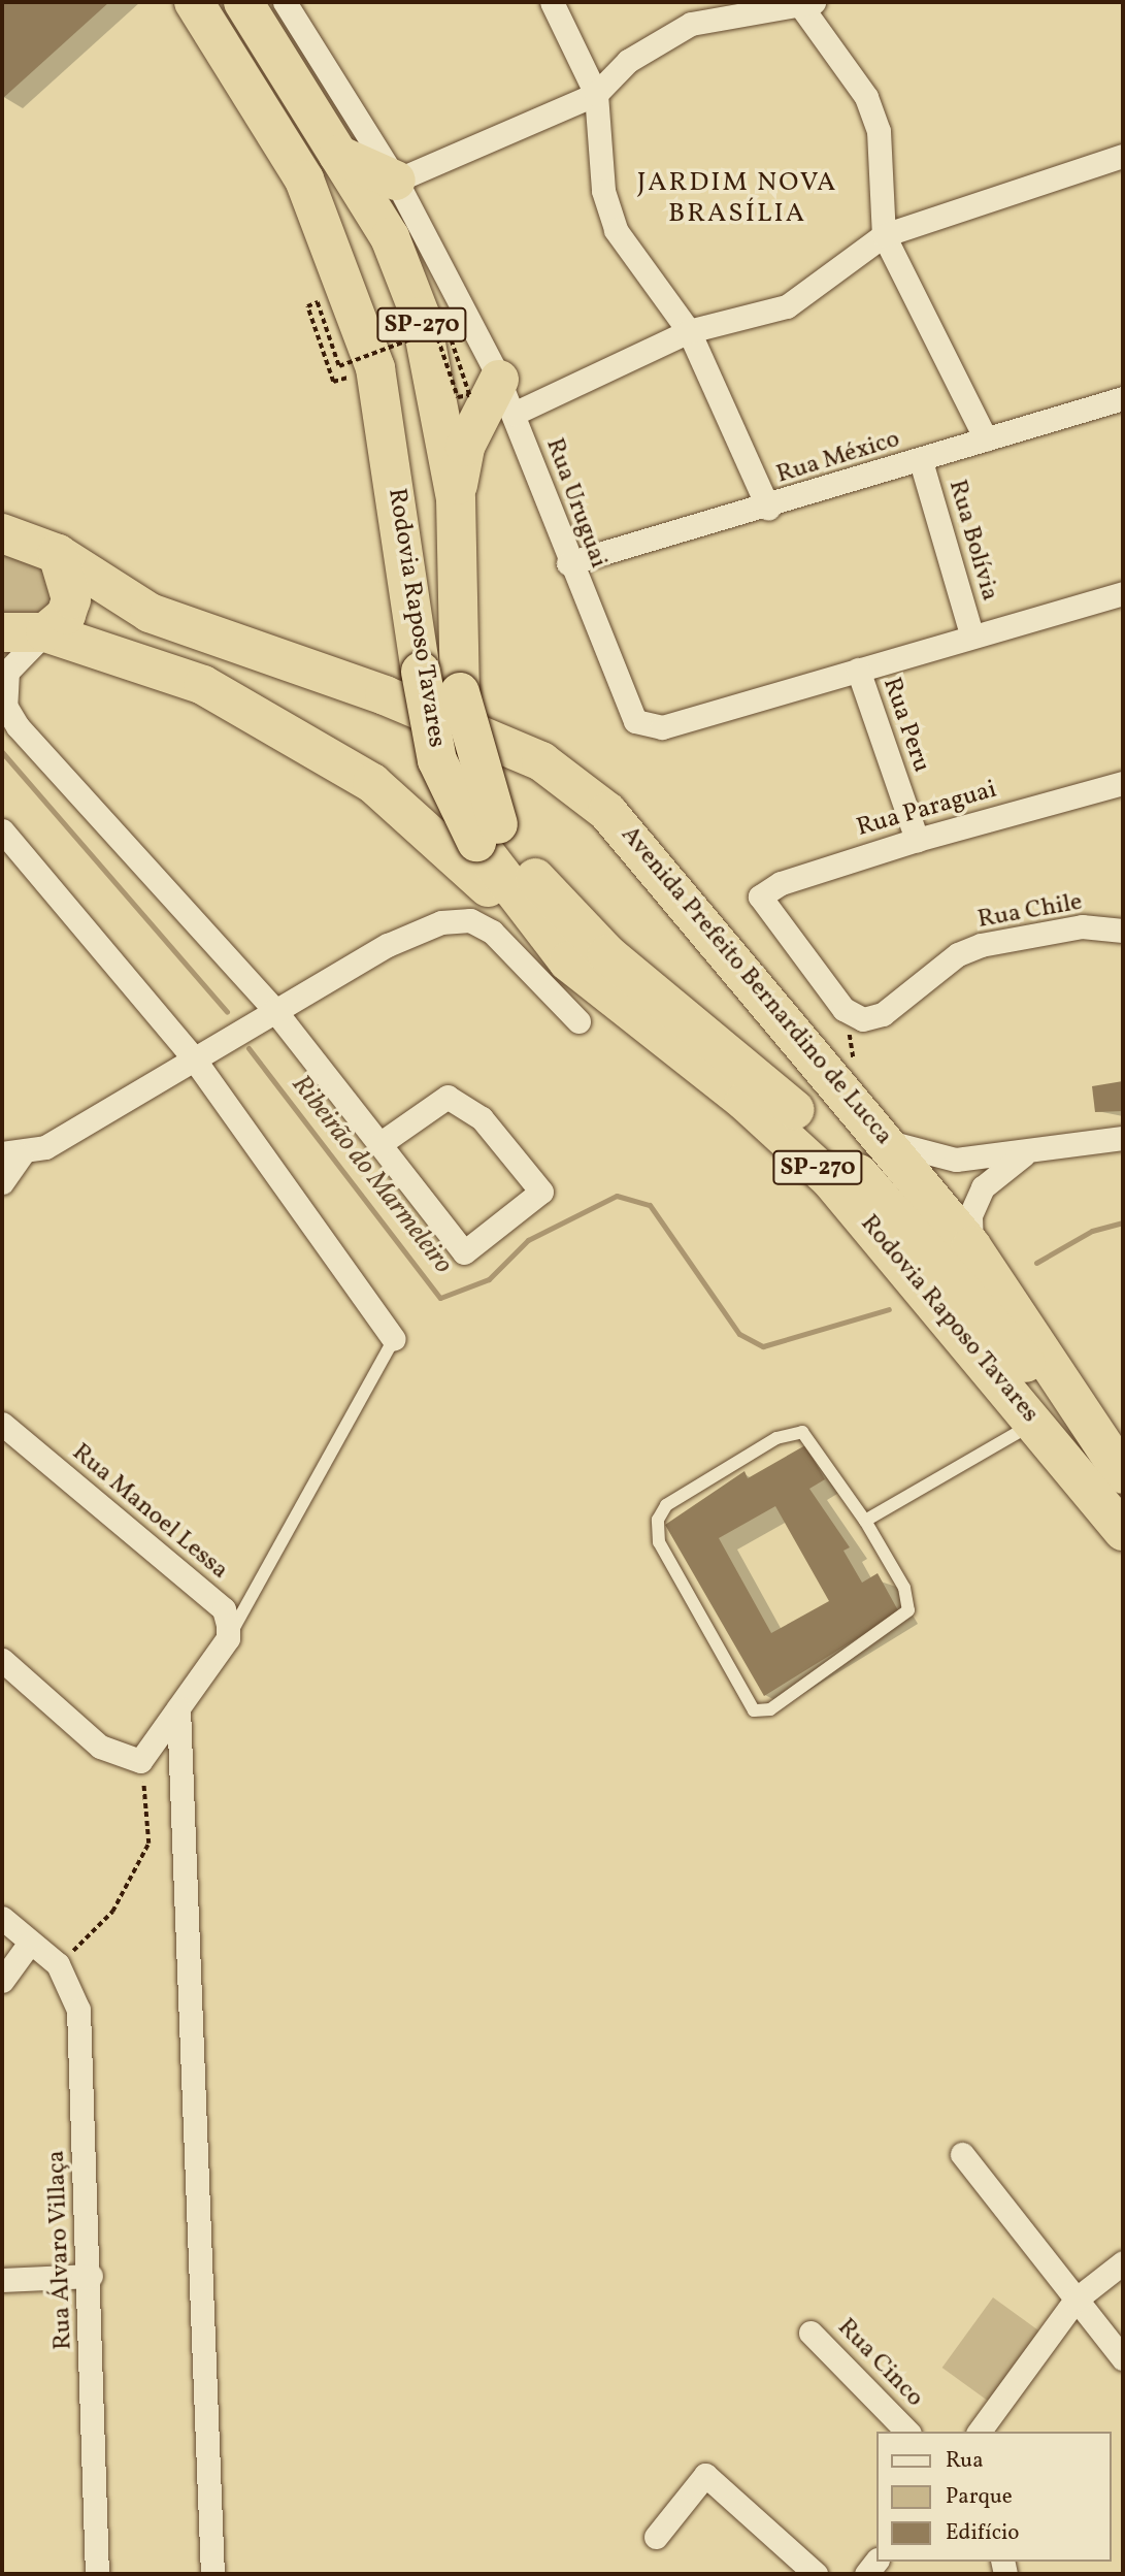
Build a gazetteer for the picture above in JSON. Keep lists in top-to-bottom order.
{
  "streets": {
    "highway": ["SP-270", "Rodovia Raposo Tavares", "Avenida Prefeito Bernardino de Lucca"],
    "street": [
      "Rua México",
      "Rua Uruguai",
      "Rua Bolívia",
      "Rua Peru",
      "Rua Paraguai",
      "Rua Chile",
      "Rua Manoel Lessa",
      "Rua Álvaro Villaça",
      "Rua Cinco"
    ]
  },
  "crossings": [
    ["Rua México", "Rua Uruguai"],
    ["Rua México", "Rua Bolívia"],
    ["Rua Uruguai", "Rua Bolívia"],
    ["Rua Uruguai", "Rua Peru"],
    ["Rua Peru", "Rua Paraguai"],
    ["Rua Paraguai", "Rua Chile"]
  ],
  "districts": ["JARDIM NOVA BRASÍLIA"],
  "water": ["Ribeirão do Marmeleiro"],
  "legend": ["Rua", "Parque", "Edifício"]
}
